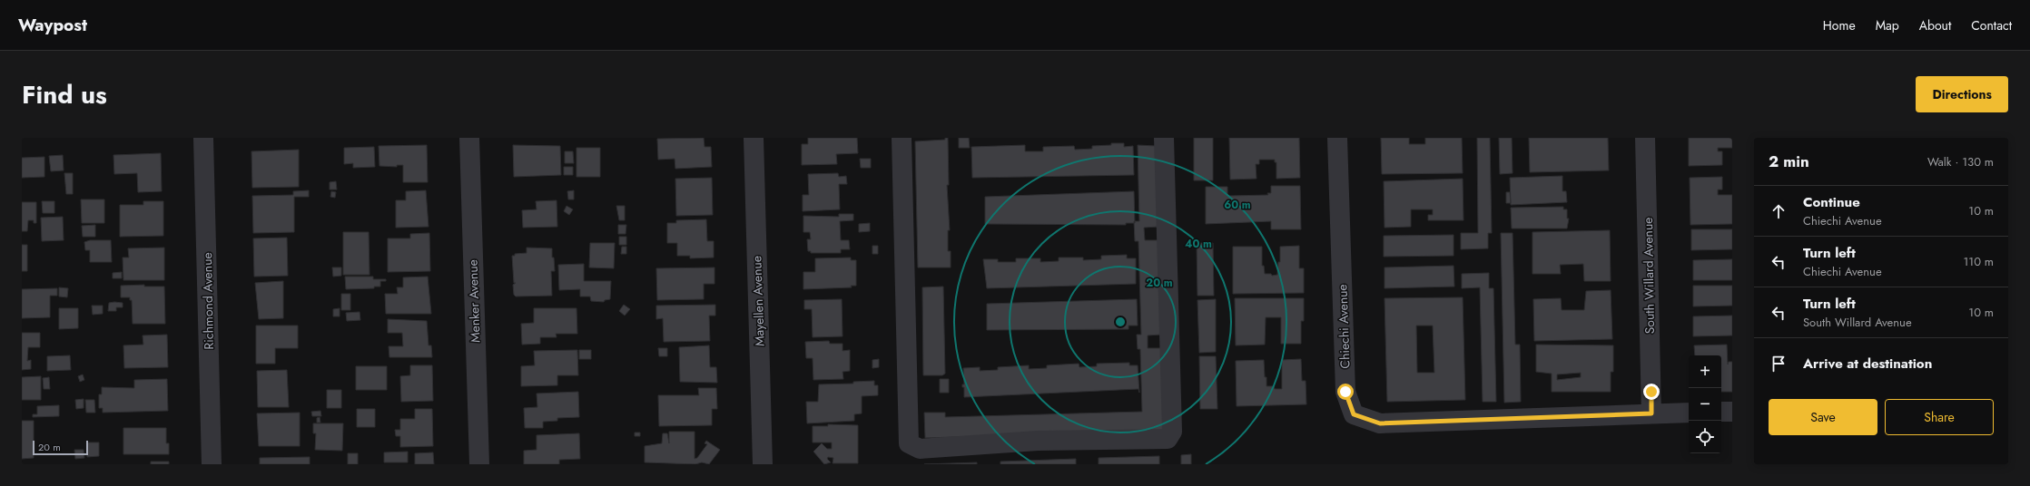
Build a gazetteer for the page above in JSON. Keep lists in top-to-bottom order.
{
  "streets": {
    "street": [
      "South Willard Avenue",
      "Richmond Avenue",
      "Menker Avenue",
      "Mayellen Avenue",
      "Chiechi Avenue"
    ]
  },
  "crossings": [
    ["South Willard Avenue", "Chiechi Avenue"]
  ],
  "scale_bar": "20 m",
  "page": {
    "header": "Waypost",
    "nav": [
      "Home",
      "Map",
      "About",
      "Contact"
    ],
    "title": "Find us",
    "buttons": [
      "Directions",
      ["Save", "Share"]
    ],
    "heading": ["2 min", "Walk · 130 m"],
    "list": [
      ["Continue", "Chiechi Avenue", "10 m"],
      ["Turn left", "Chiechi Avenue", "110 m"],
      ["Turn left", "South Willard Avenue", "10 m"],
      "Arrive at destination"
    ],
    "map_buttons": ["+", "−"],
    "scale": "20 m"
  },
  "rings": ["60 m", "40 m", "20 m"]
}
